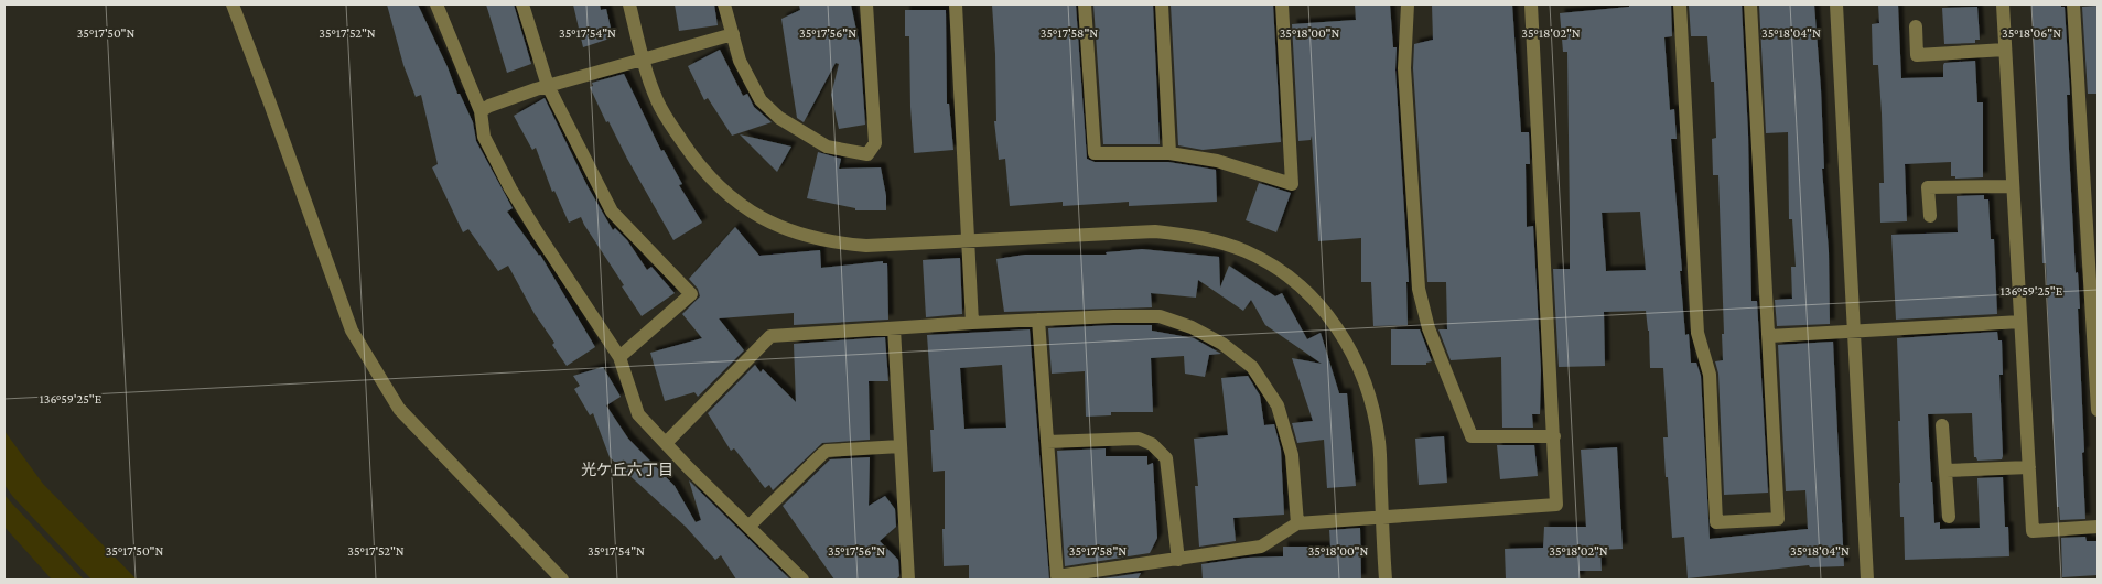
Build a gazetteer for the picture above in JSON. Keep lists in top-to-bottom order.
{
  "districts": ["光ケ丘六丁目"],
  "coordinates": [
    "35°17'50\"N",
    "35°17'52\"N",
    "35°17'54\"N",
    "35°17'56\"N",
    "35°17'58\"N",
    "35°18'00\"N",
    "35°18'02\"N",
    "35°18'04\"N",
    "35°18'06\"N",
    "136°59'25\"E"
  ]
}
